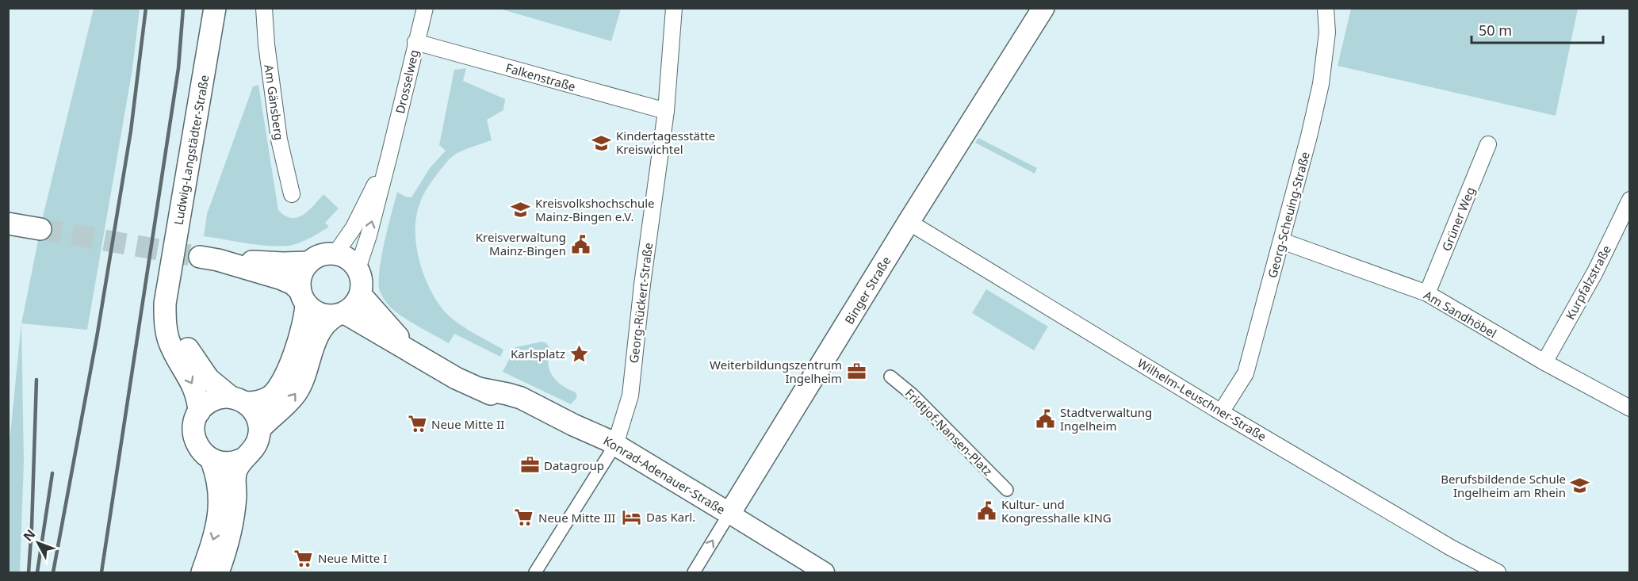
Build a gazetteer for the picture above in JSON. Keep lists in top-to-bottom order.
{
  "streets": {
    "main road": ["Ludwig-Langstädter-Straße", "Binger Straße", "Konrad-Adenauer-Straße"],
    "street": [
      "Falkenstraße",
      "Drosselweg",
      "Am Gänsberg",
      "Georg-Scheuing-Straße",
      "Grüner Weg",
      "Kurpfalzstraße",
      "Georg-Rückert-Straße",
      "Am Sandhöbel",
      "Wilhelm-Leuschner-Straße",
      "Fridtjof-Nansen-Platz"
    ]
  },
  "crossings": [
    ["Falkenstraße", "Drosselweg"],
    ["Falkenstraße", "Georg-Rückert-Straße"],
    ["Drosselweg", "Konrad-Adenauer-Straße"],
    ["Georg-Scheuing-Straße", "Am Sandhöbel"],
    ["Georg-Scheuing-Straße", "Wilhelm-Leuschner-Straße"],
    ["Grüner Weg", "Am Sandhöbel"],
    ["Kurpfalzstraße", "Am Sandhöbel"],
    ["Binger Straße", "Wilhelm-Leuschner-Straße"],
    ["Binger Straße", "Konrad-Adenauer-Straße"],
    ["Georg-Rückert-Straße", "Konrad-Adenauer-Straße"]
  ],
  "places": {
    "school or university": ["Kindertagesstätte Kreiswichtel", "Kreisvolkshochschule Mainz-Bingen e.V.", "Berufsbildende Schule Ingelheim am Rhein"],
    "public building": ["Kreisverwaltung Mainz-Bingen", "Stadtverwaltung Ingelheim", "Kultur- und Kongresshalle kING"],
    "place": ["Karlsplatz"],
    "office": ["Weiterbildungszentrum Ingelheim", "Datagroup"],
    "supermarket": ["Neue Mitte II", "Neue Mitte III", "Neue Mitte I"],
    "hotel": ["Das Karl."]
  },
  "scale_bar": "50 m",
  "north": "top left"
}
